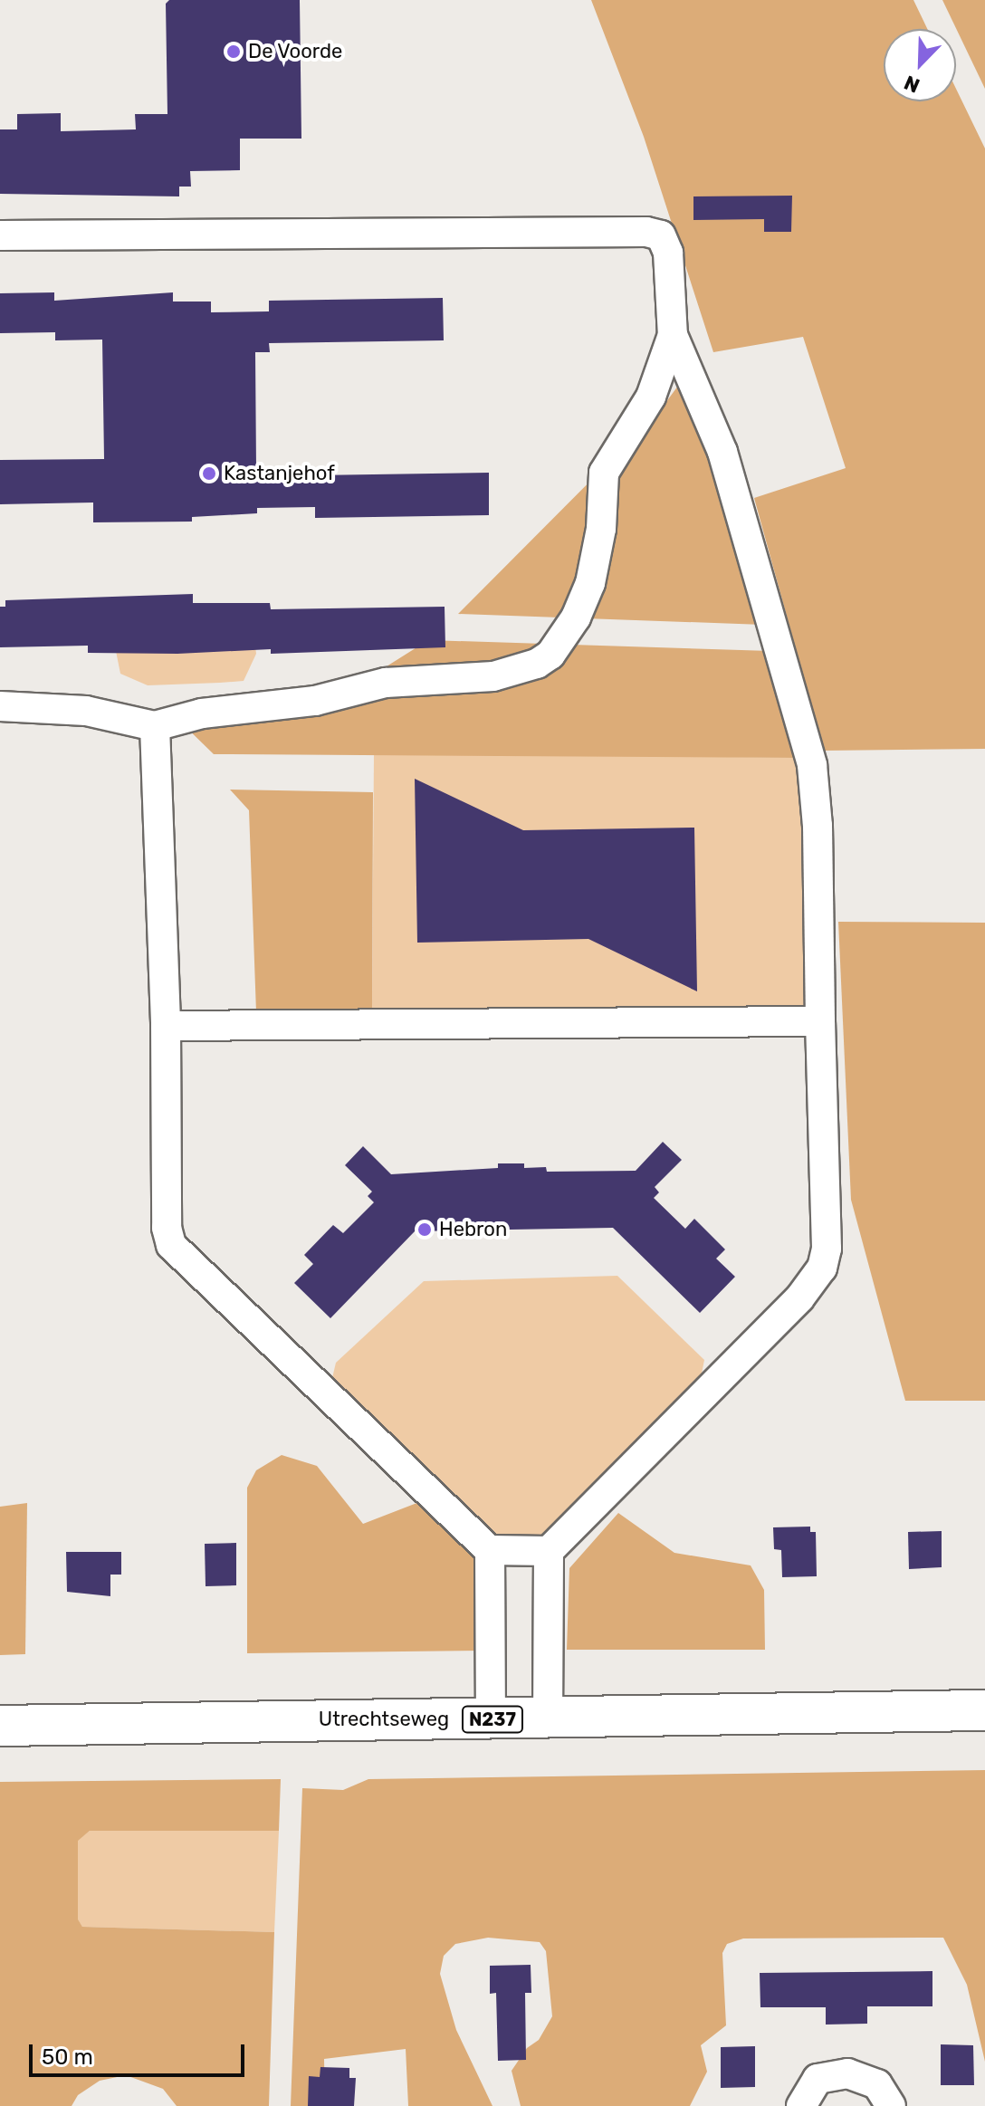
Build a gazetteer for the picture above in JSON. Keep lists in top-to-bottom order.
{
  "streets": {
    "main road": ["Utrechtseweg", "N237"]
  },
  "places": ["De Voorde", "Kastanjehof", "Hebron"],
  "scale_bar": "50 m",
  "north": "bottom left"
}
